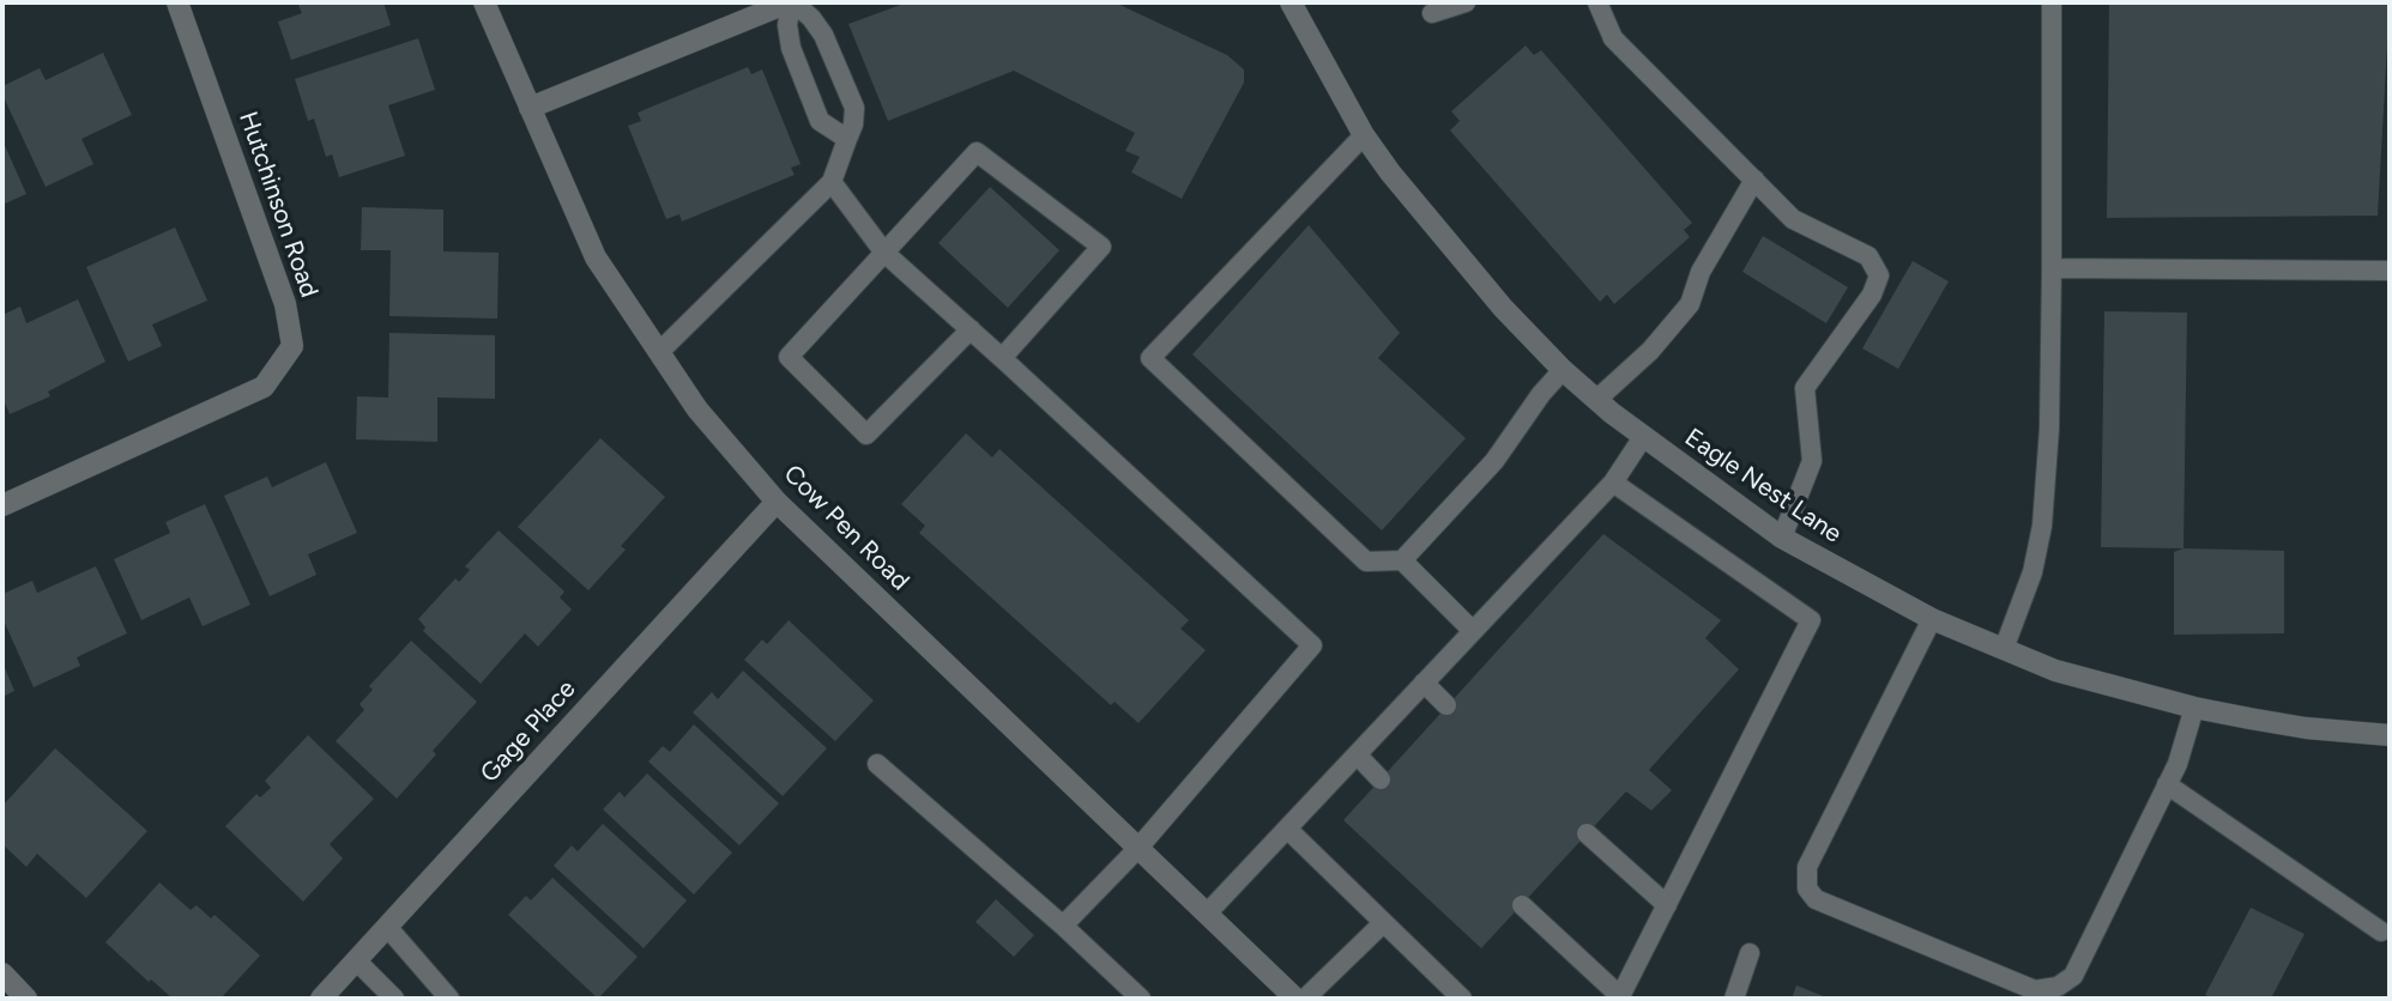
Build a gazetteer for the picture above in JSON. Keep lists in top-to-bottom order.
{
  "streets": {
    "street": [
      "Hutchinson Road",
      "Eagle Nest Lane",
      "Cow Pen Road",
      "Gage Place"
    ]
  },
  "crossings": [
    ["Cow Pen Road", "Gage Place"]
  ]
}
